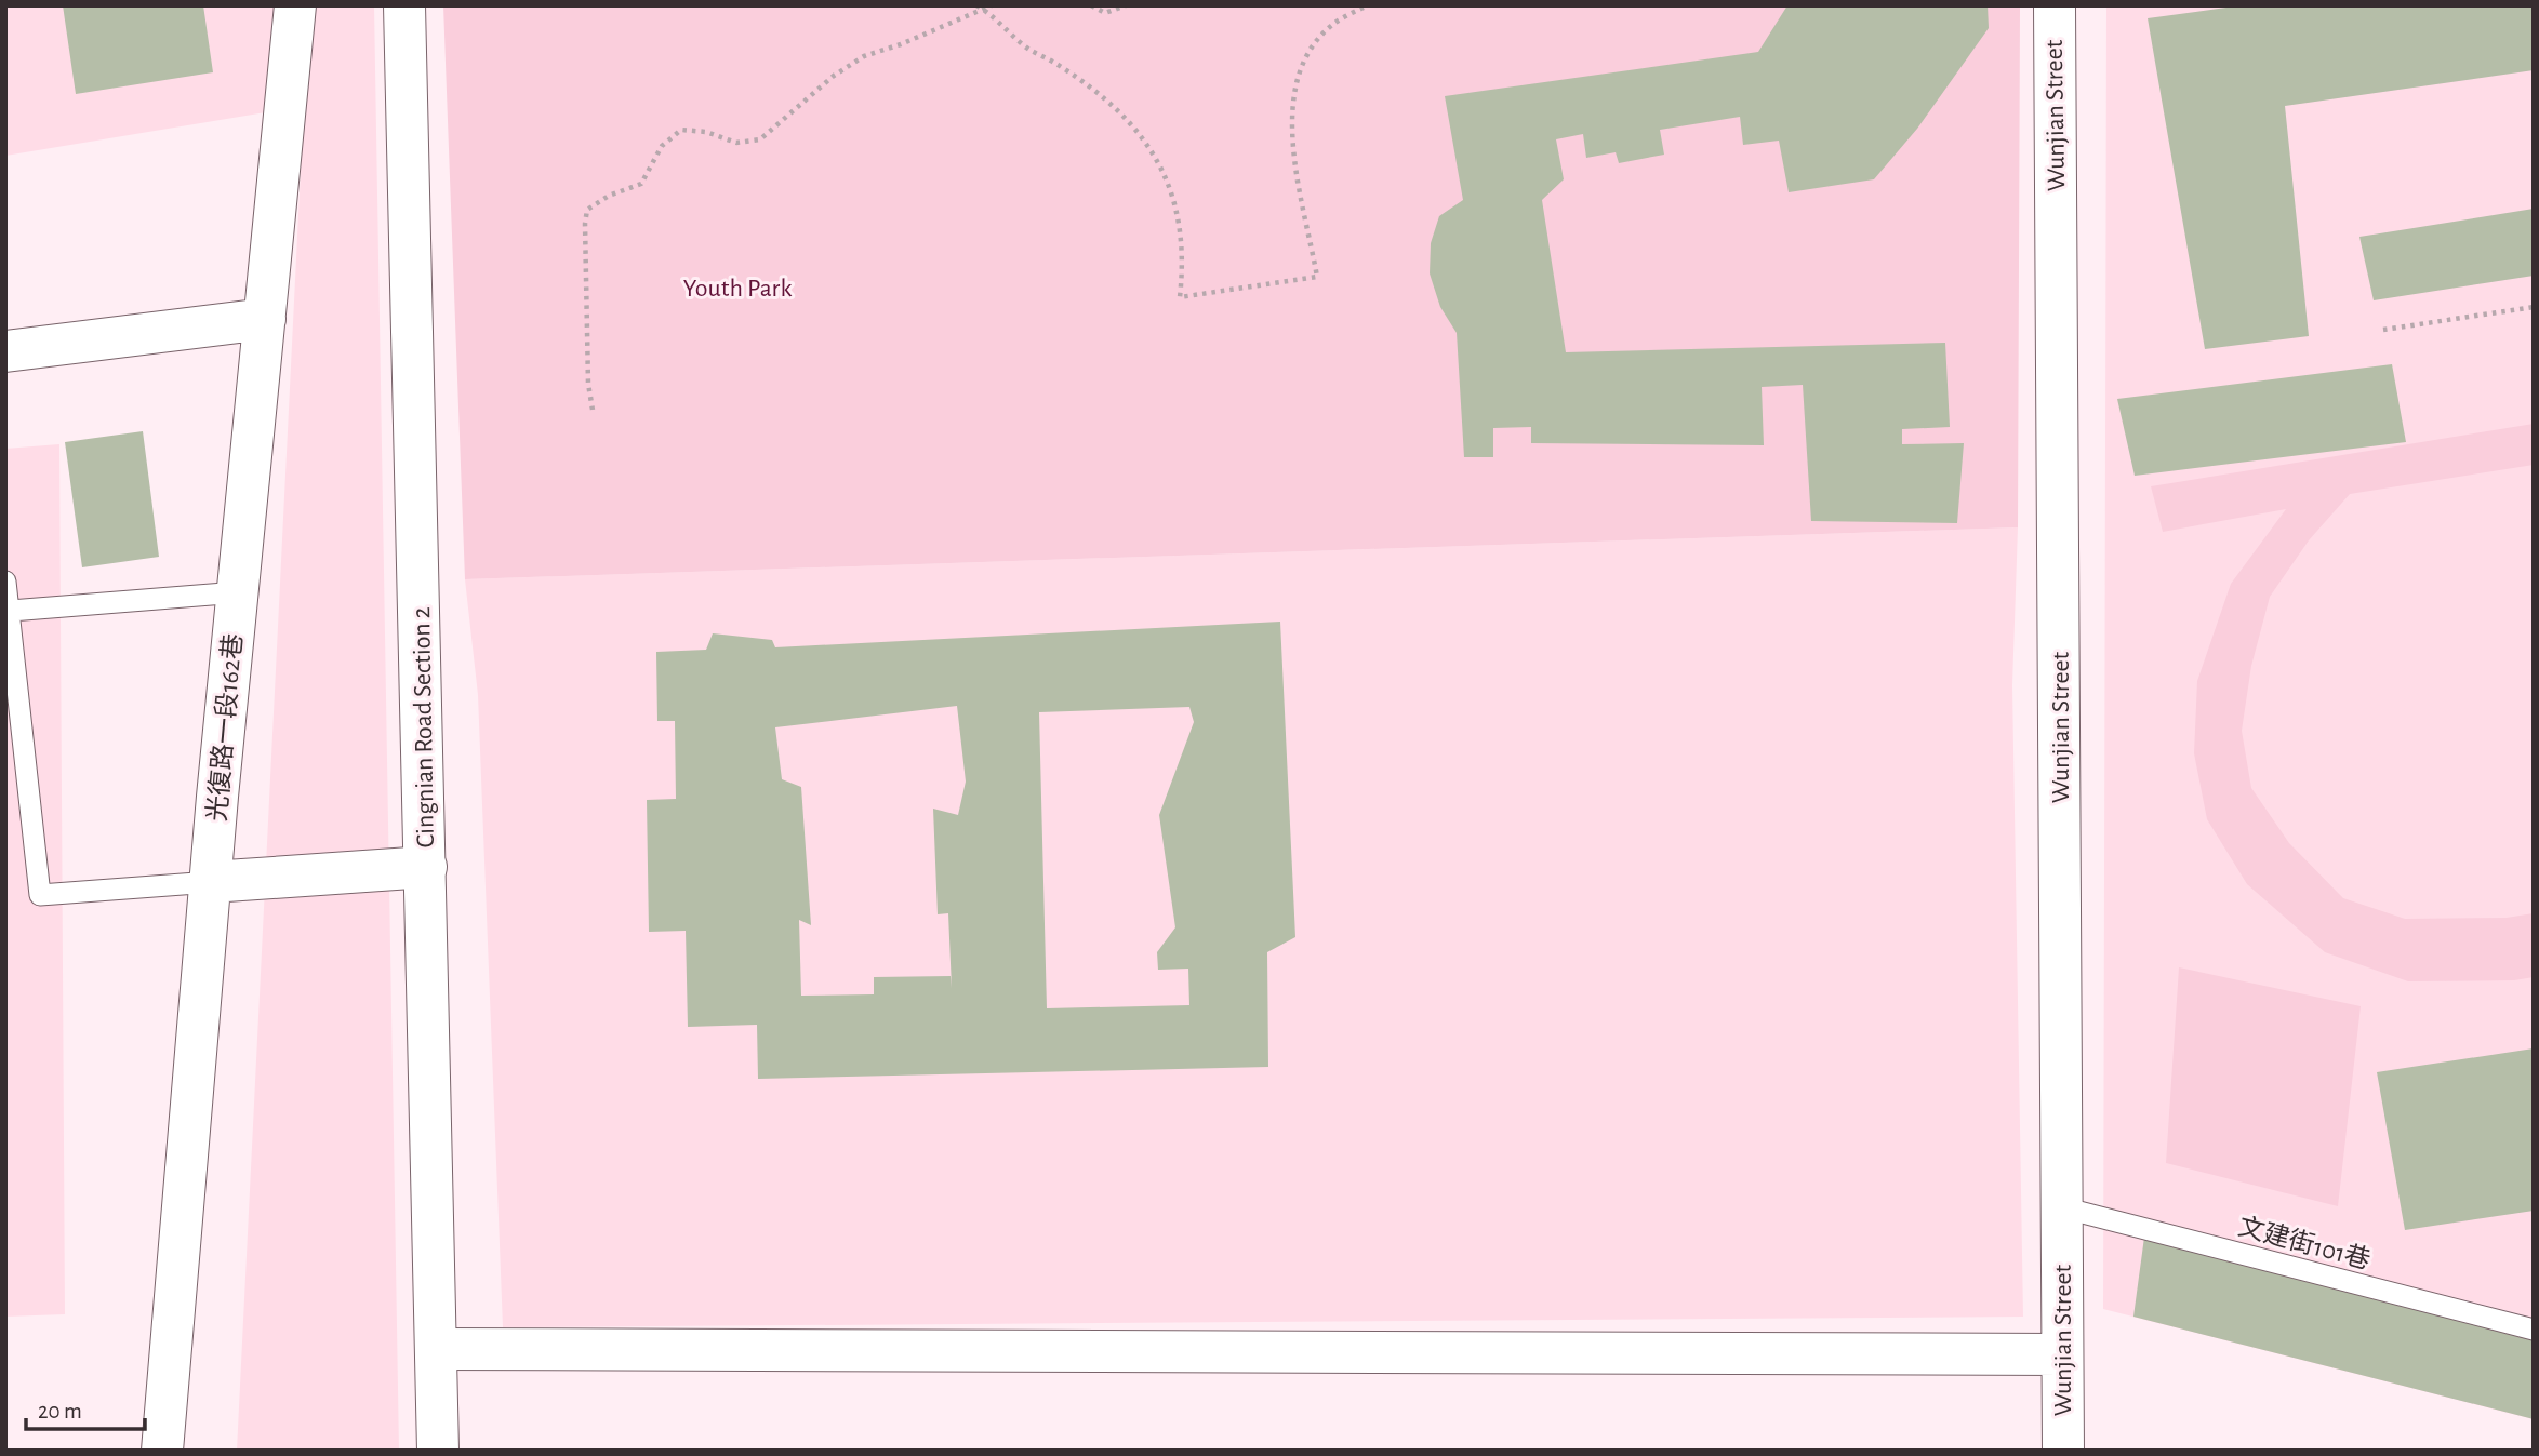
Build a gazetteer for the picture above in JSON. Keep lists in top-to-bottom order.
{
  "streets": {
    "street": ["Wunjian Street", "光復路一段162巷", "Cingnian Road Section 2"],
    "lane": ["文建街101巷"]
  },
  "crossings": [
    ["Wunjian Street", "文建街101巷"]
  ],
  "parks": ["Youth Park"],
  "scale_bar": "20 m"
}
